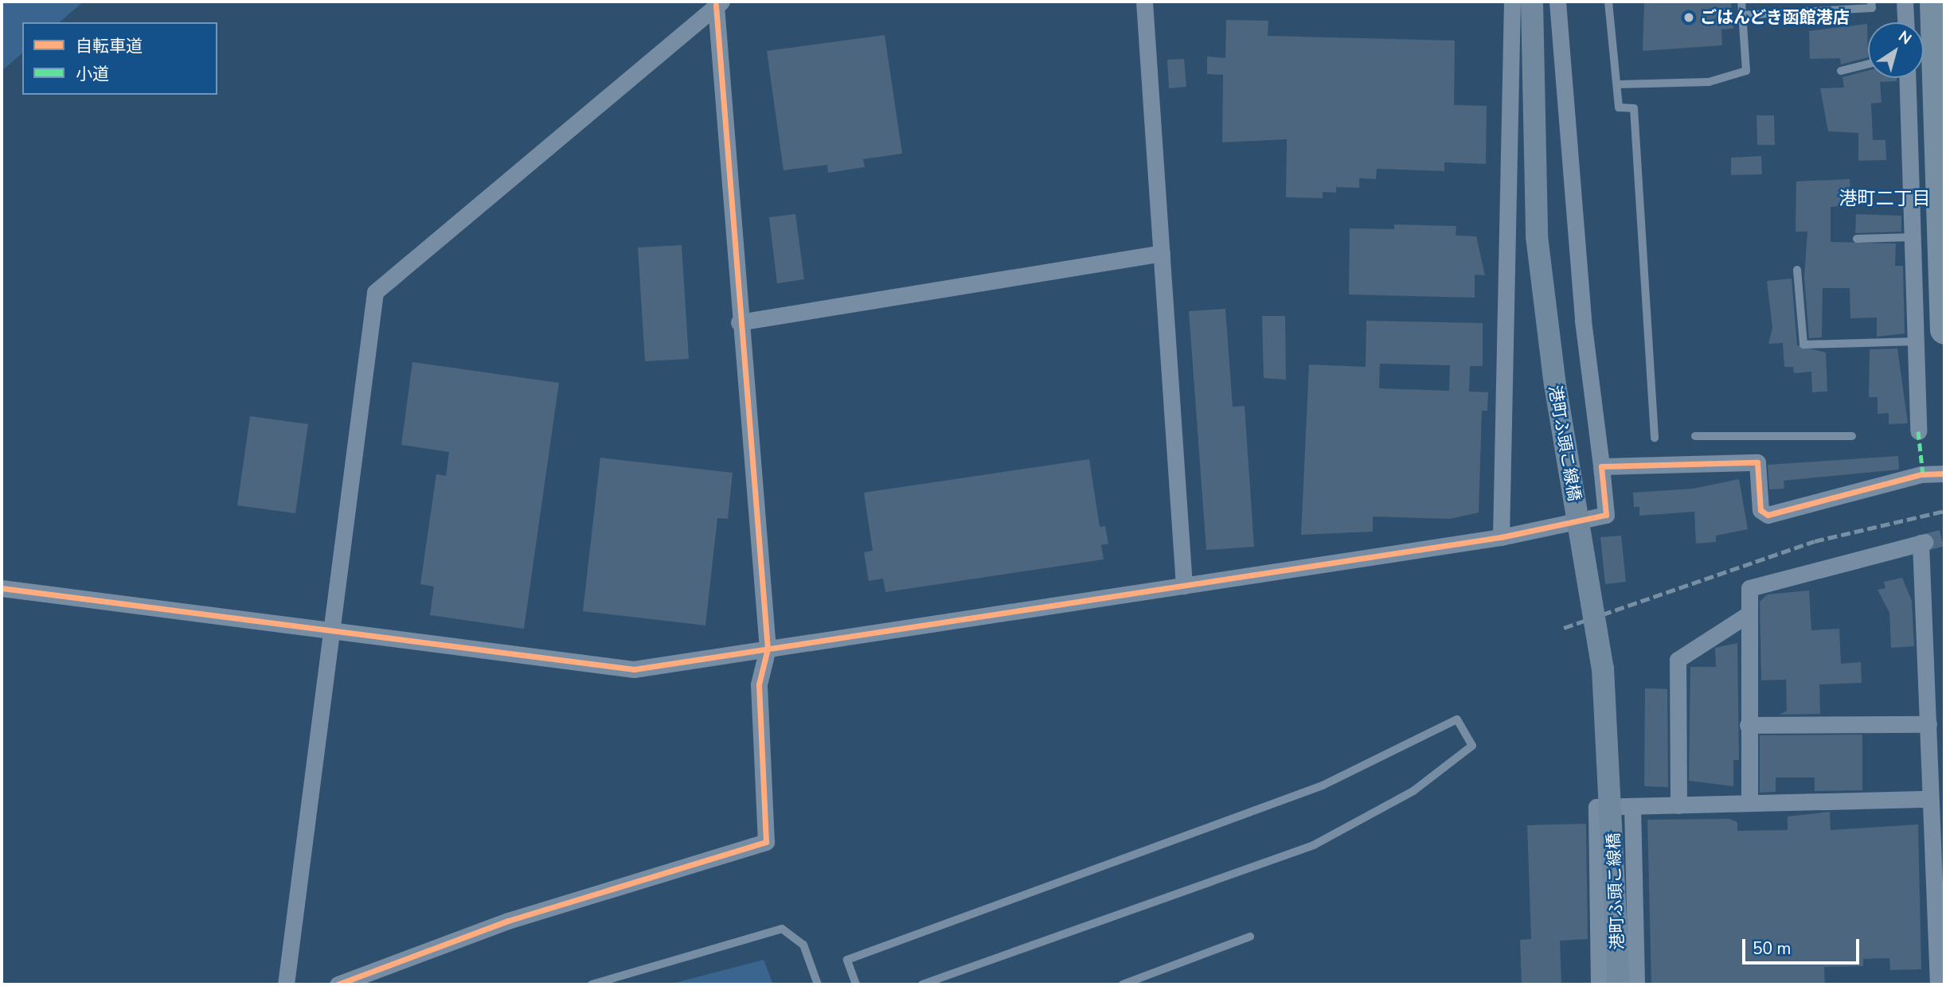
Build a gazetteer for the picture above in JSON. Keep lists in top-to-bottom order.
{
  "streets": {
    "street": ["港町ふ頭こ線橋"]
  },
  "districts": ["港町二丁目"],
  "places": ["ごはんどき函館港店"],
  "legend": ["自転車道", "小道"],
  "scale_bar": "50 m",
  "north": "top right"
}
